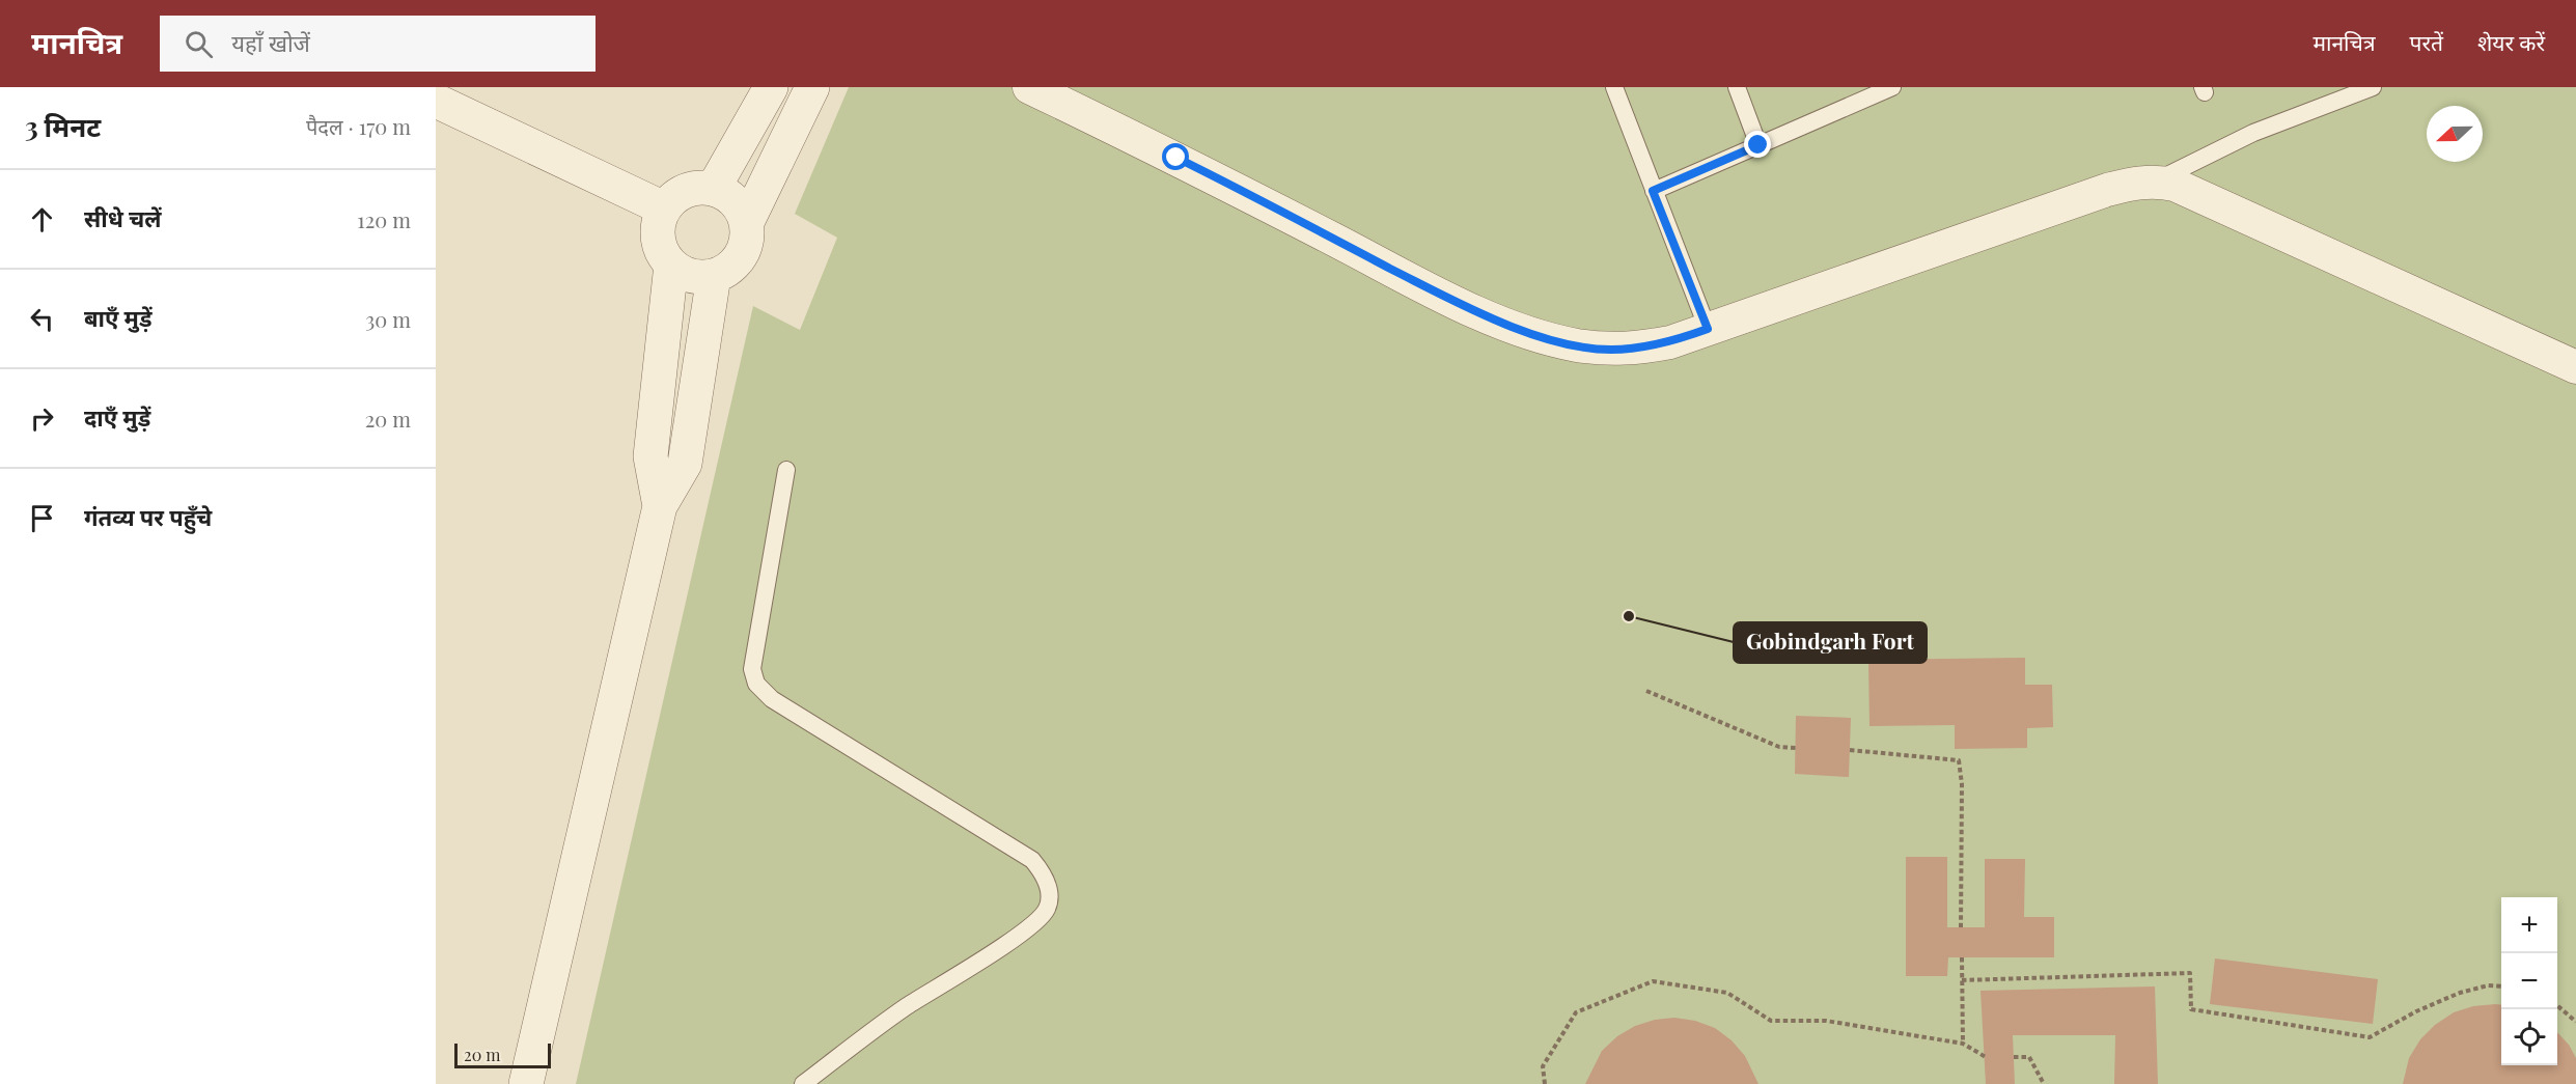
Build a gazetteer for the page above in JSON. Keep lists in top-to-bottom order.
{
  "places": ["Gobindgarh Fort"],
  "scale_bar": "20 m",
  "north": "left",
  "page": {
    "header": "मानचित्र",
    "search": "यहाँ खोजें",
    "nav": ["मानचित्र", "परतें", "शेयर करें"],
    "heading": ["3 मिनट", "पैदल · 170 m"],
    "list": [
      ["सीधे चलें", "120 m"],
      ["बाएँ मुड़ें", "30 m"],
      ["दाएँ मुड़ें", "20 m"],
      "गंतव्य पर पहुँचे"
    ],
    "map_buttons": ["+", "−"],
    "scale": "20 m"
  }
}
